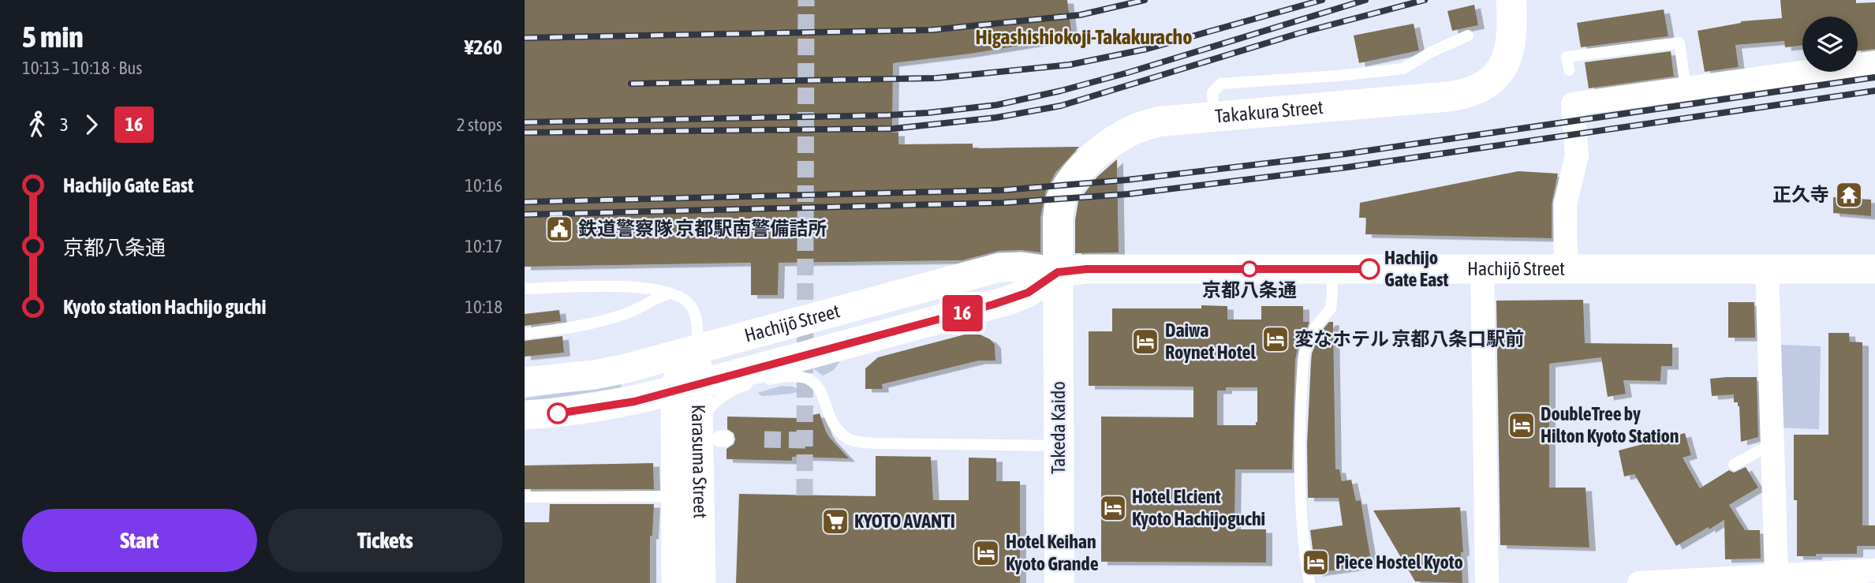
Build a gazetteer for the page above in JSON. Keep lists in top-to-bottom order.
{
  "streets": {
    "main road": ["Takakura Street", "Takeda Kaido"],
    "street": ["Hachijō Street", "Karasuma Street"]
  },
  "crossings": [
    ["Takakura Street", "Hachijō Street"],
    ["Takakura Street", "Takeda Kaido"],
    ["Hachijō Street", "Takeda Kaido"],
    ["Hachijō Street", "Karasuma Street"]
  ],
  "districts": ["Higashishiokoji-Takakuracho"],
  "places": {
    "temple": ["正久寺"],
    "public building": ["鉄道警察隊 京都駅南警備詰所"],
    "other": ["京都八条通", "Hachijo Gate East"],
    "hotel": [
      "変なホテル 京都八条口駅前",
      "Daiwa Roynet Hotel",
      "DoubleTree by Hilton Kyoto Station",
      "Hotel Elcient Kyoto Hachijoguchi",
      "Hotel Keihan Kyoto Grande",
      "Piece Hostel Kyoto"
    ],
    "supermarket": ["KYOTO AVANTI"]
  },
  "lines": ["bus line 16"],
  "page": {
    "heading": ["5 min", "10:13 – 10:18 · Bus", "¥260"],
    "on_map": "16",
    "legs": ["3", "16", "2 stops"],
    "list": [
      {
        "name": "Hachijo Gate East",
        "value": "10:16"
      },
      {
        "name": "京都八条通",
        "value": "10:17"
      },
      {
        "name": "Kyoto station Hachijo guchi",
        "value": "10:18"
      }
    ],
    "buttons": ["Start", "Tickets"]
  }
}
